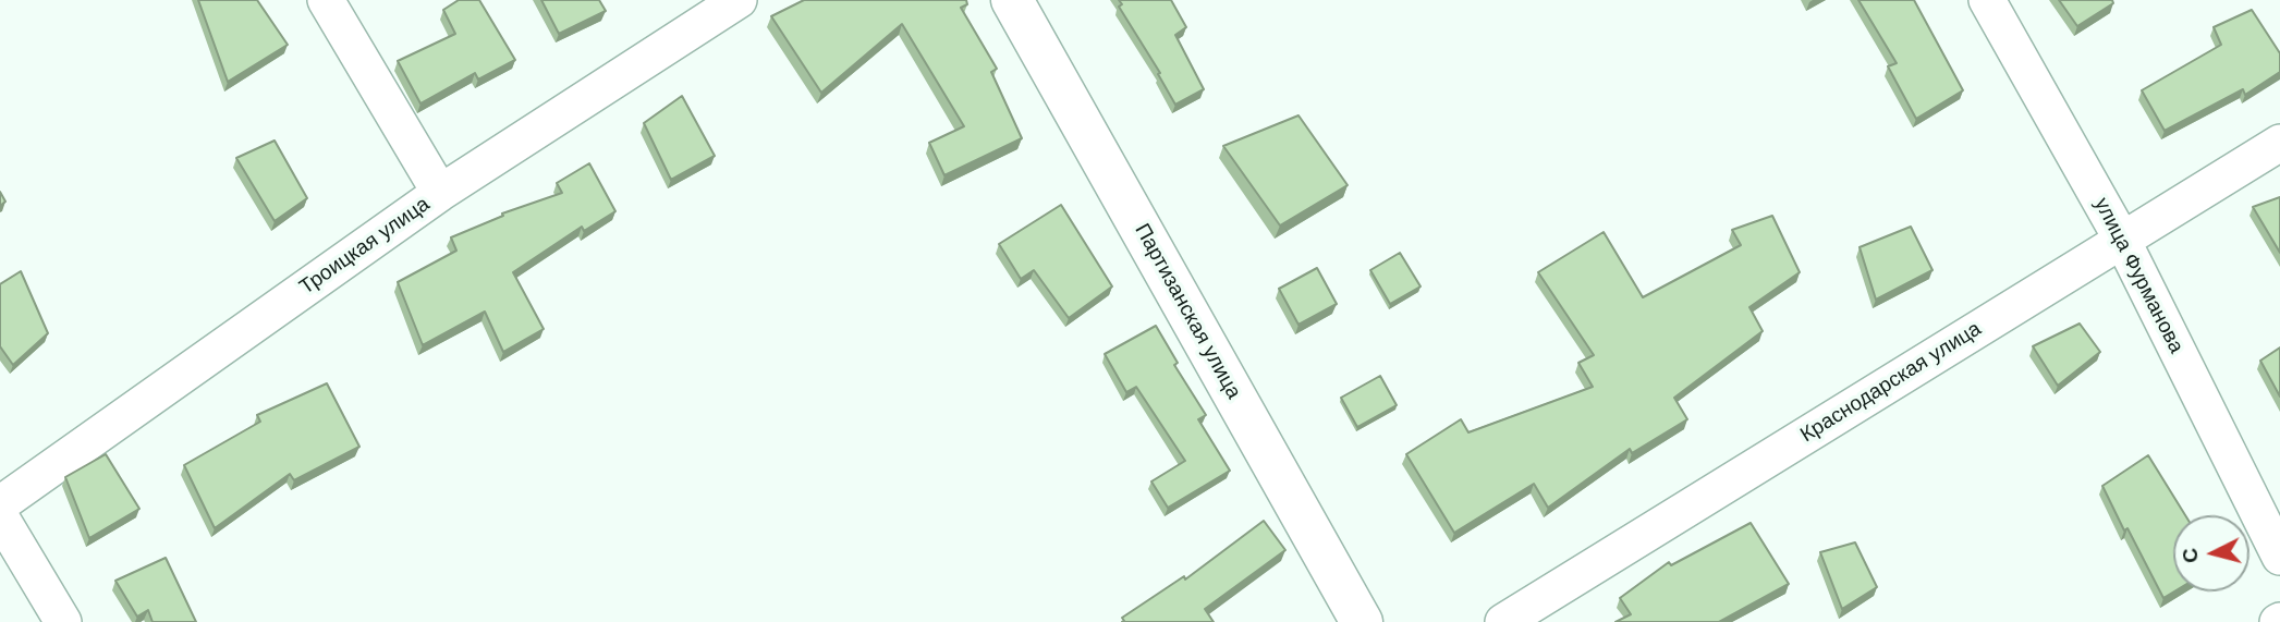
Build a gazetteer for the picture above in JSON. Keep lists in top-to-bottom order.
{
  "streets": {
    "street": [
      "Троицкая улица",
      "улица Фурманова",
      "Партизанская улица",
      "Краснодарская улица"
    ]
  },
  "crossings": [
    ["улица Фурманова", "Краснодарская улица"]
  ],
  "north": "left"
}
